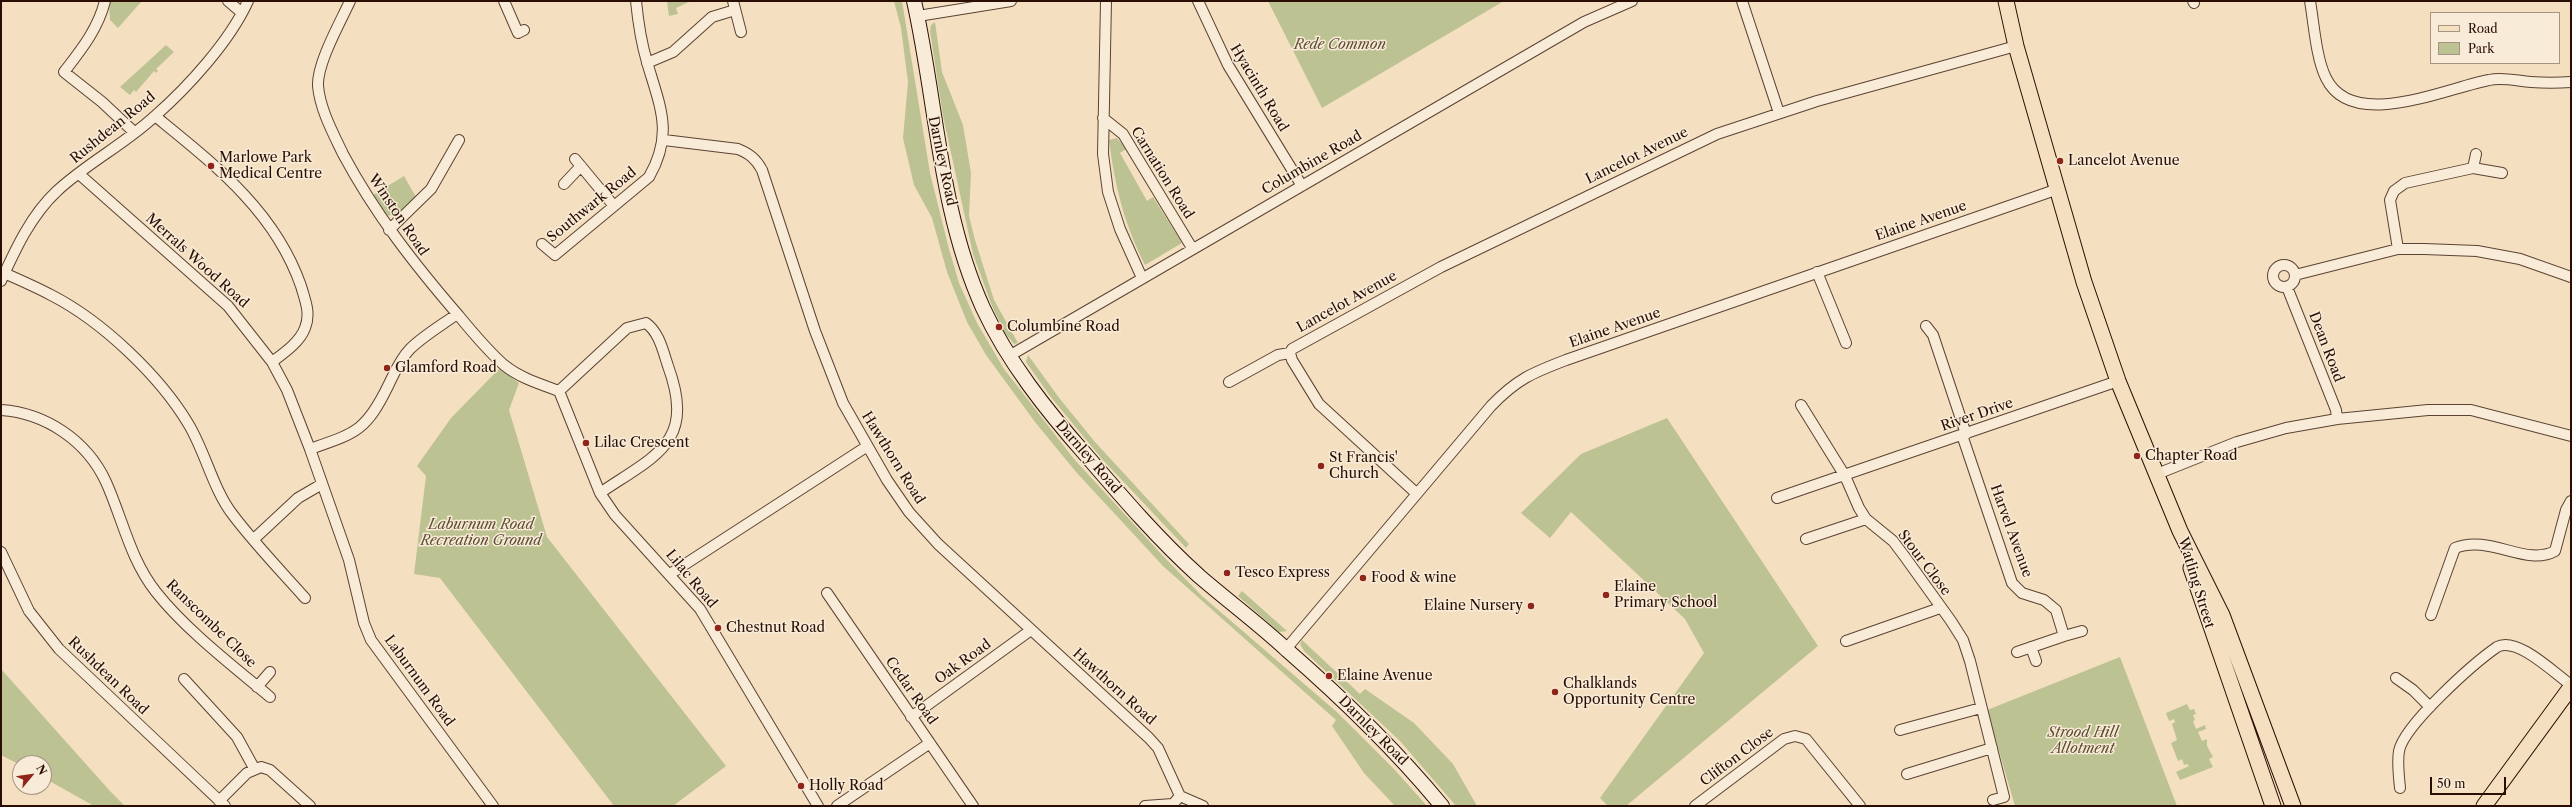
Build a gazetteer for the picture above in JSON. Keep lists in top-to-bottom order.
{
  "streets": {
    "main road": ["Watling Street"],
    "street": [
      "Hyacinth Road",
      "Rushdean Road",
      "Lancelot Avenue",
      "Darnley Road",
      "Columbine Road",
      "Carnation Road",
      "Southwark Road",
      "Winston Road",
      "Elaine Avenue",
      "Merrals Wood Road",
      "Dean Road",
      "River Drive",
      "Hawthorn Road",
      "Harvel Avenue",
      "Stour Close",
      "Lilac Road",
      "Ranscombe Close",
      "Oak Road",
      "Laburnum Road",
      "Cedar Road",
      "Clifton Close"
    ]
  },
  "crossings": [
    ["Hyacinth Road", "Columbine Road"],
    ["Rushdean Road", "Merrals Wood Road"],
    ["Darnley Road", "Columbine Road"],
    ["Darnley Road", "Elaine Avenue"],
    ["Columbine Road", "Carnation Road"],
    ["Southwark Road", "Hawthorn Road"],
    ["Winston Road", "Lilac Road"],
    ["Merrals Wood Road", "Laburnum Road"],
    ["River Drive", "Harvel Avenue"],
    ["River Drive", "Stour Close"],
    ["Hawthorn Road", "Oak Road"],
    ["Oak Road", "Cedar Road"]
  ],
  "parks": ["Rede Common", "Laburnum Road Recreation Ground", "Strood Hill Allotment"],
  "places": [
    "Lancelot Avenue",
    "Marlowe Park Medical Centre",
    "Columbine Road",
    "Glamford Road",
    "Lilac Crescent",
    "Chapter Road",
    "St Francis' Church",
    "Tesco Express",
    "Food & wine",
    "Elaine Primary School",
    "Elaine Nursery",
    "Chestnut Road",
    "Elaine Avenue",
    "Chalklands Opportunity Centre",
    "Holly Road"
  ],
  "legend": ["Road", "Park"],
  "scale_bar": "50 m",
  "north": "top right"
}
